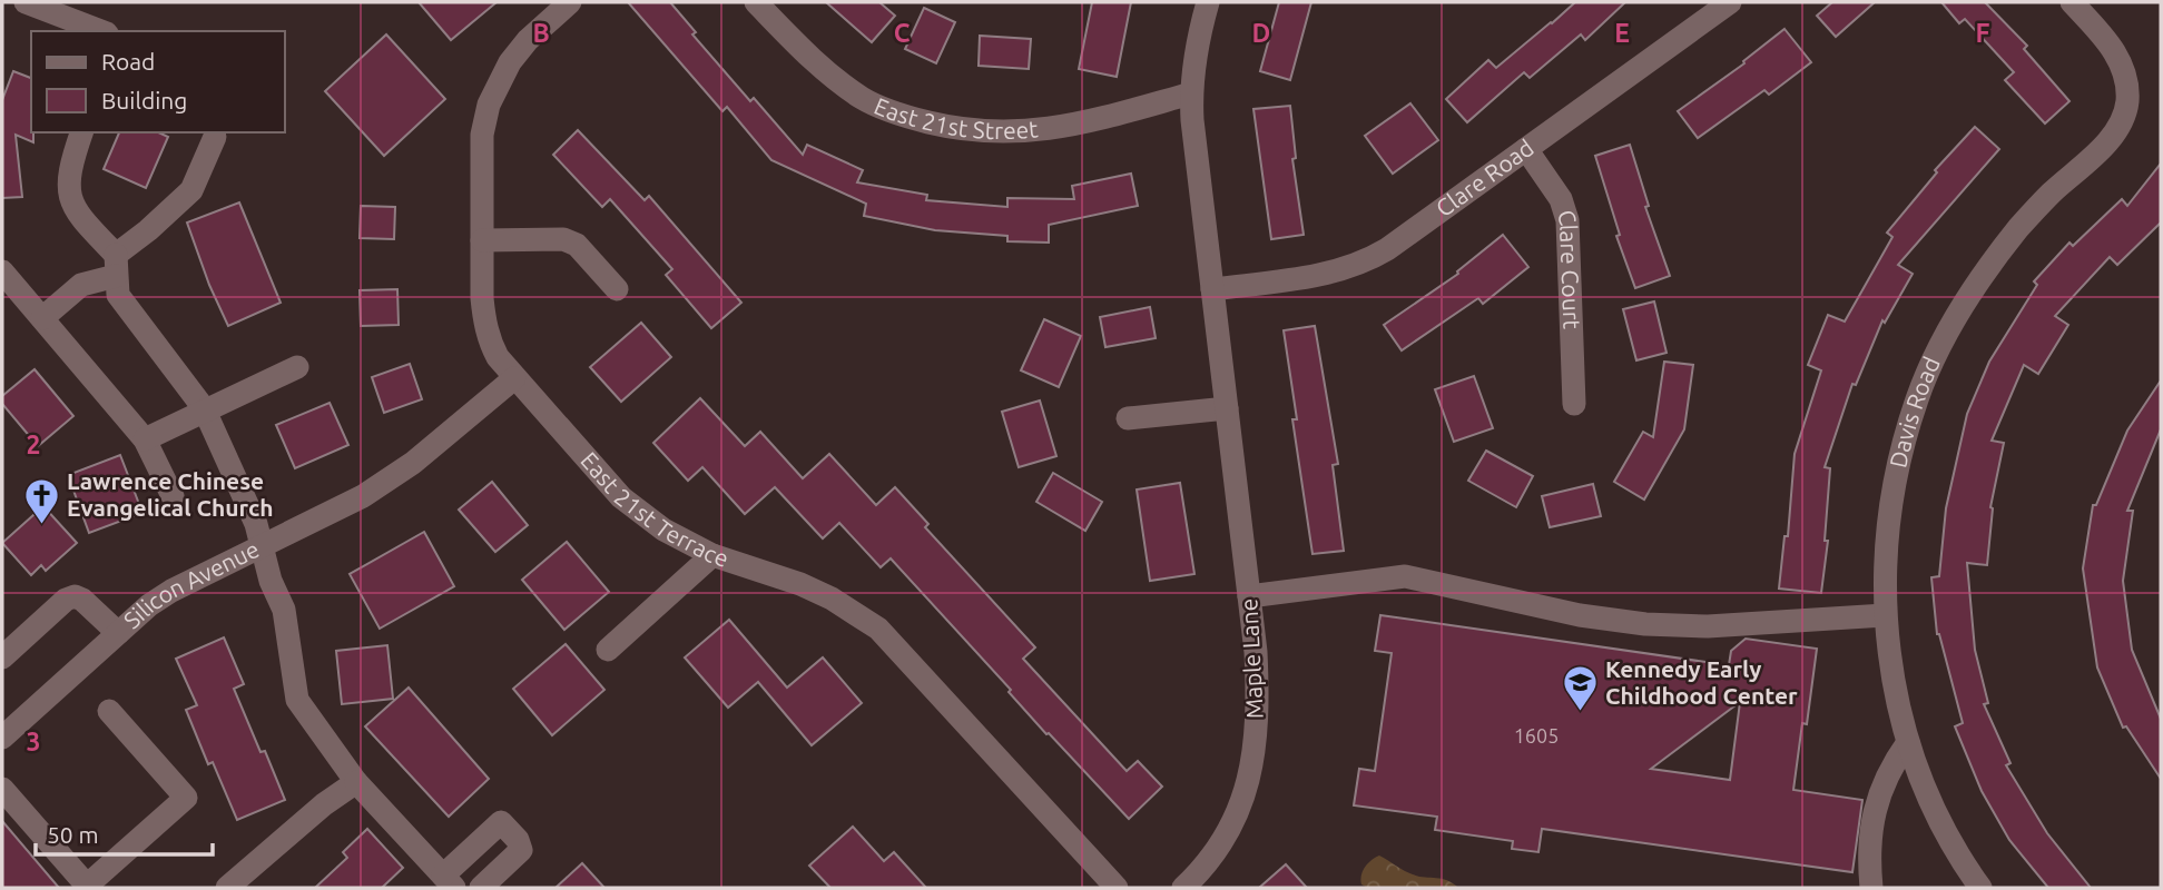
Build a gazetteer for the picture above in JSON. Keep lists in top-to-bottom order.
{
  "streets": {
    "street": [
      "East 21st Street",
      "Clare Road",
      "Clare Court",
      "Davis Road",
      "East 21st Terrace",
      "Silicon Avenue",
      "Maple Lane"
    ]
  },
  "crossings": [
    ["East 21st Street", "Maple Lane"],
    ["Clare Road", "Clare Court"],
    ["Clare Road", "Maple Lane"],
    ["East 21st Terrace", "Silicon Avenue"]
  ],
  "places": {
    "church": ["Lawrence Chinese Evangelical Church"],
    "school or university": ["Kennedy Early Childhood Center"]
  },
  "house_numbers": ["1605"],
  "legend": ["Road", "Building"],
  "scale_bar": "50 m",
  "grid": {
    "columns": [
      "B",
      "C",
      "D",
      "E",
      "F"
    ],
    "rows": ["2", "3"]
  }
}
